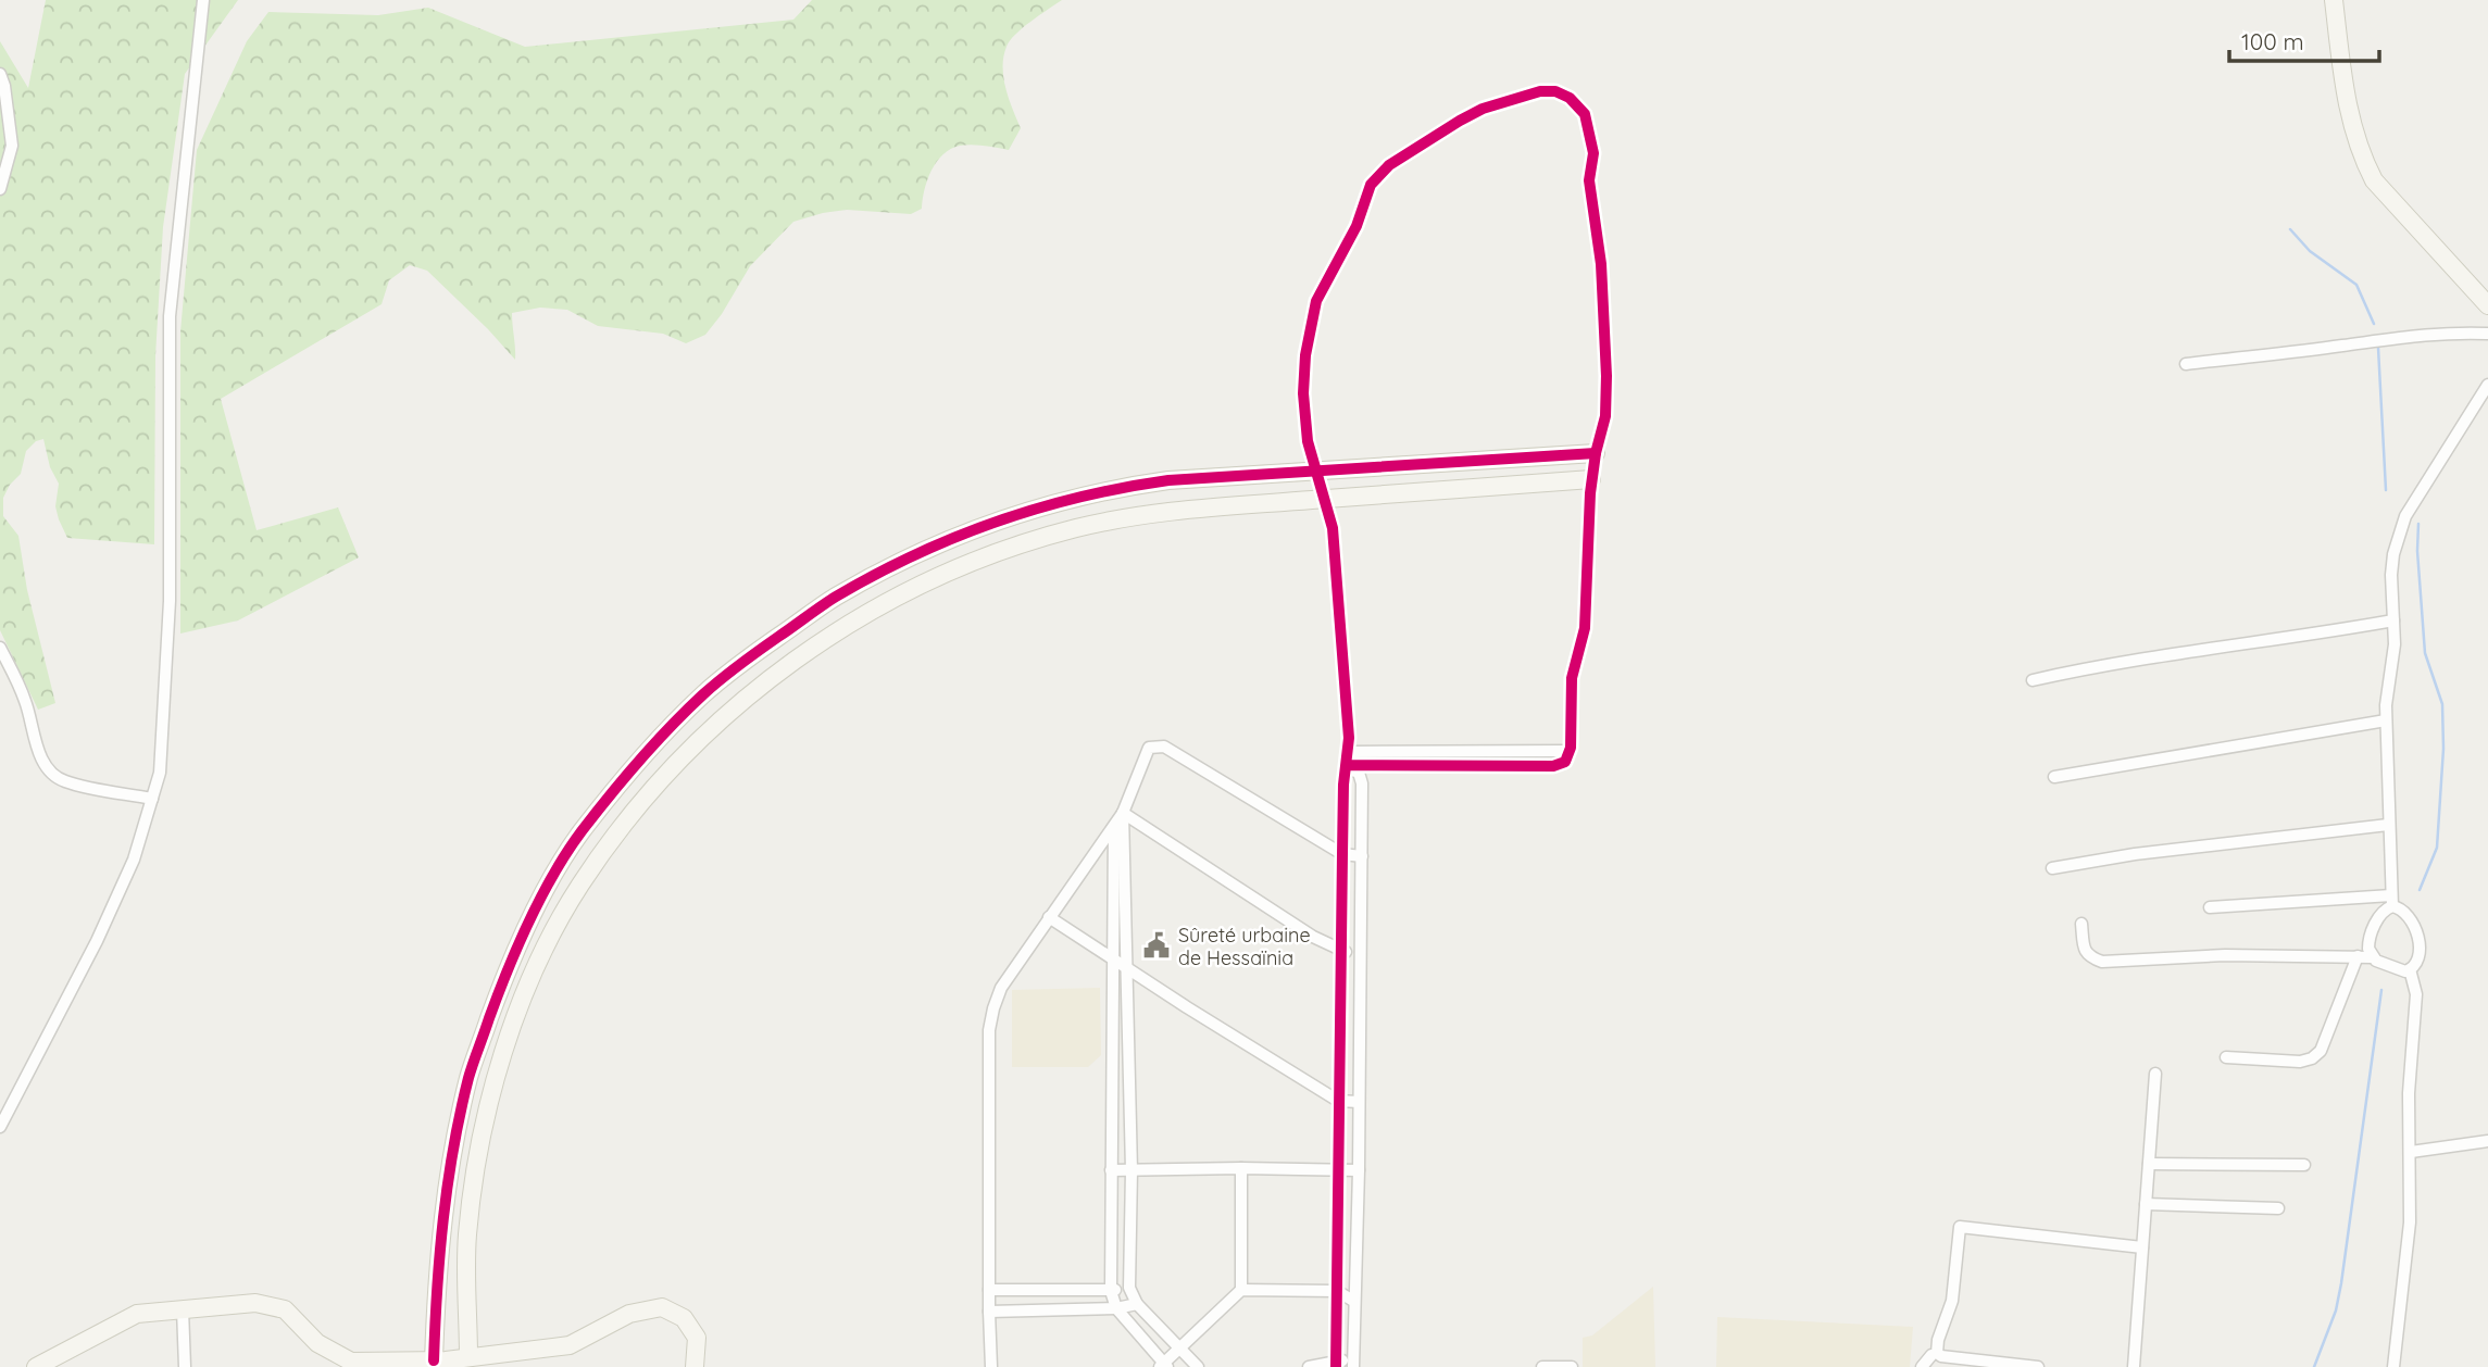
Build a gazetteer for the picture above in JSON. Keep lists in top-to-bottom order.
{
  "places": {
    "public building": ["Sûreté urbaine de Hessaïnia"]
  },
  "scale_bar": "100 m"
}
